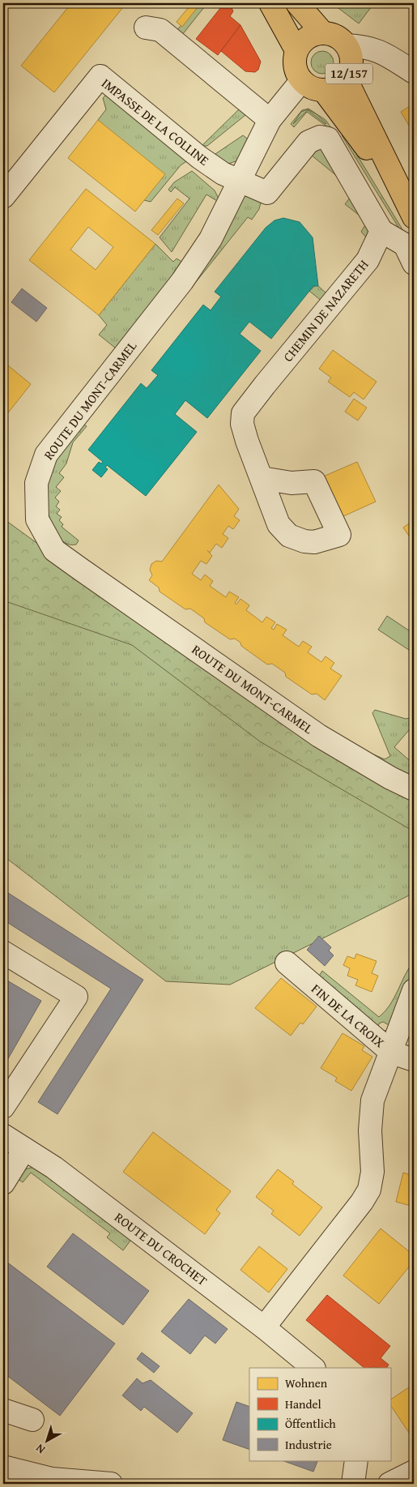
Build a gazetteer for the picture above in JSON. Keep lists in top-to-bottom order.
{
  "streets": {
    "main road": ["12/157"],
    "street": [
      "IMPASSE DE LA COLLINE",
      "CHEMIN DE NAZARETH",
      "ROUTE DU MONT-CARMEL",
      "FIN DE LA CROIX",
      "ROUTE DU CROCHET"
    ]
  },
  "crossings": [
    ["12/157", "ROUTE DU MONT-CARMEL"],
    ["IMPASSE DE LA COLLINE", "ROUTE DU MONT-CARMEL"]
  ],
  "legend": [
    "Wohnen",
    "Handel",
    "Öffentlich",
    "Industrie"
  ],
  "north": "bottom left"
}
